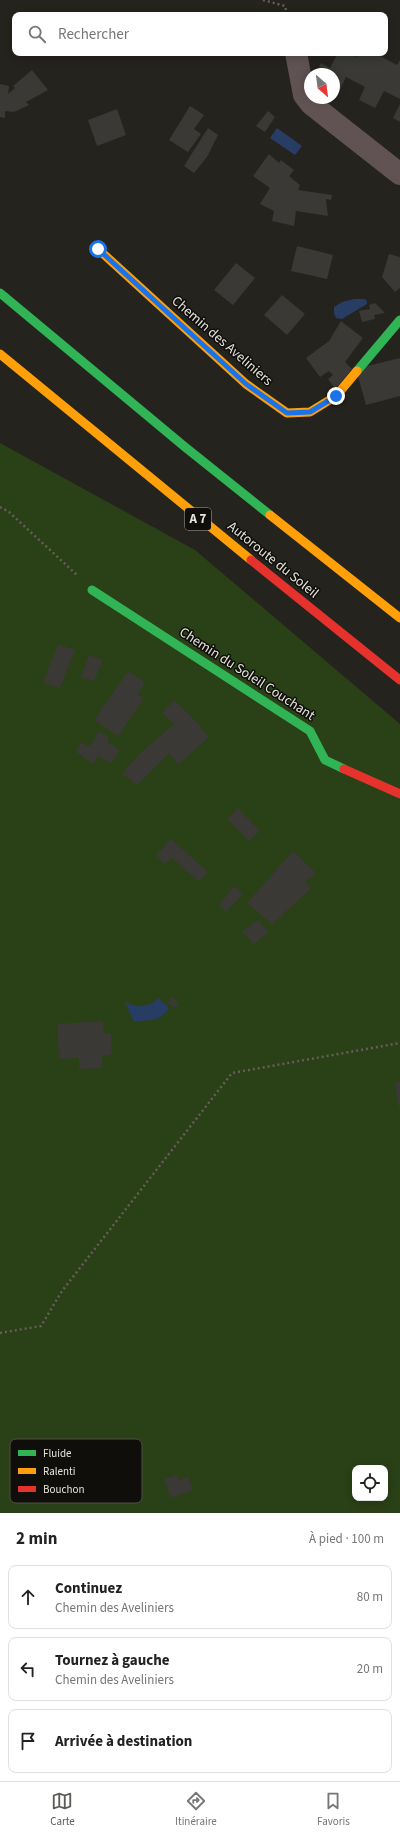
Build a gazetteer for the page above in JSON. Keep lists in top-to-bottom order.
{
  "streets": {
    "main road": [
      "Chemin des Aveliniers",
      "A 7",
      "Autoroute du Soleil",
      "Chemin du Soleil Couchant"
    ]
  },
  "legend": ["Fluide", "Ralenti", "Bouchon"],
  "north": "bottom right",
  "page": {
    "search": "Rechercher",
    "heading": ["2 min", "À pied · 100 m"],
    "list": [
      ["Continuez", "Chemin des Aveliniers", "80 m"],
      ["Tournez à gauche", "Chemin des Aveliniers", "20 m"],
      "Arrivée à destination"
    ],
    "nav": ["Carte", "Itinéraire", "Favoris"]
  }
}
